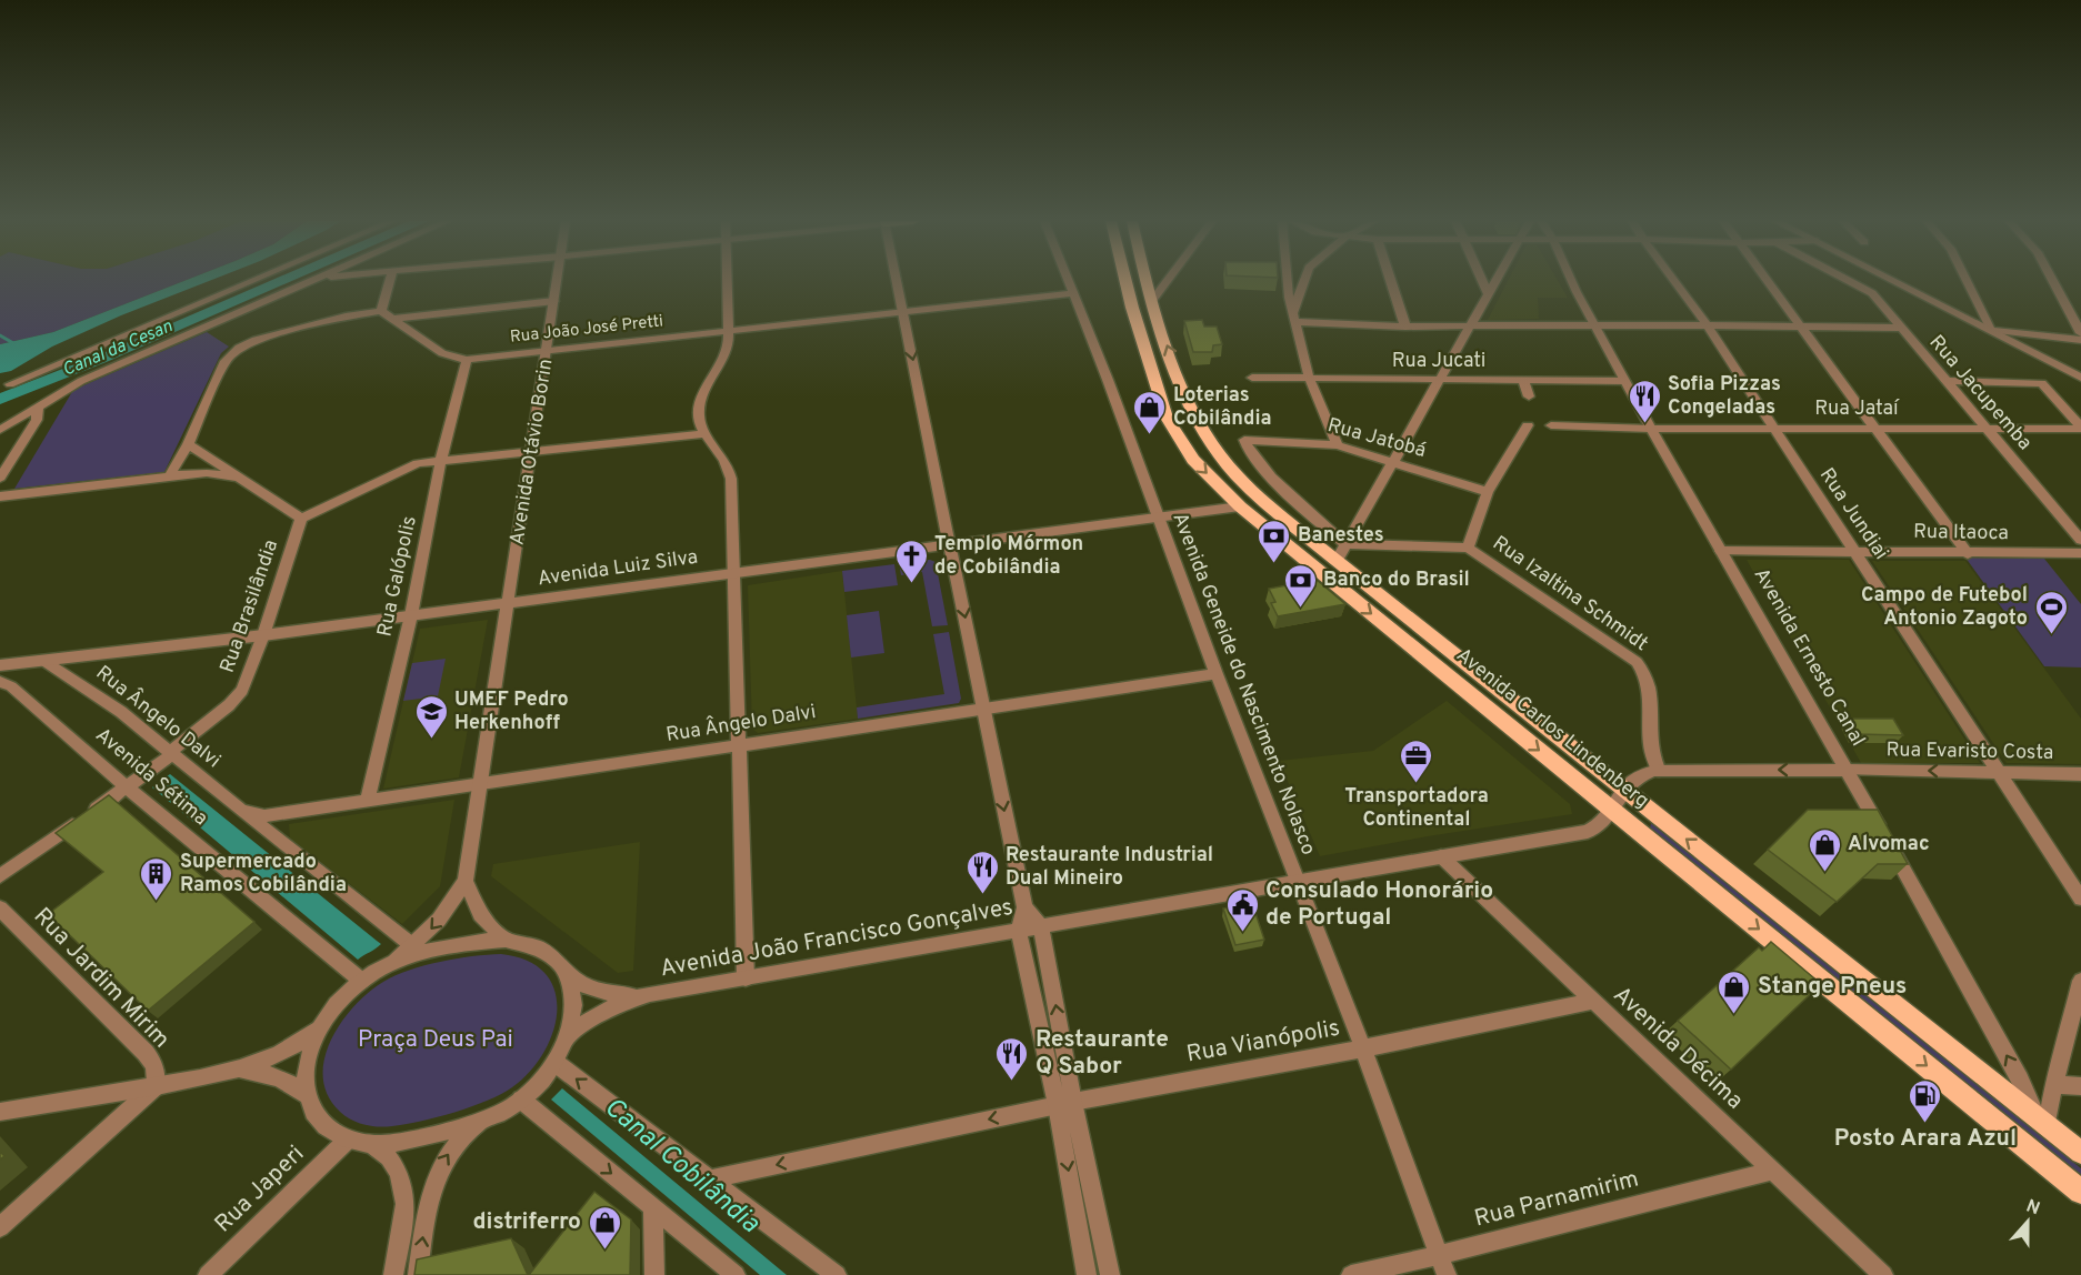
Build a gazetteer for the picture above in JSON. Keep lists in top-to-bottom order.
{
  "streets": {
    "main road": ["Avenida Carlos Lindenberg"],
    "street": [
      "Rua João José Pretti",
      "Rua Jucati",
      "Rua Jacupemba",
      "Rua Jataí",
      "Rua Jatobá",
      "Avenida Otávio Borin",
      "Rua Jundiai",
      "Rua Itaoca",
      "Avenida Luiz Silva",
      "Rua Galópolis",
      "Rua Izaltina Schmidt",
      "Rua Brasilândia",
      "Avenida Ernesto Canal",
      "Avenida Geneide do Nascimento Nolasco",
      "Rua Ângelo Dalvi",
      "Rua Evaristo Costa",
      "Avenida Sétima",
      "Avenida João Francisco Gonçalves",
      "Rua Jardim Mirim",
      "Rua Vianópolis",
      "Avenida Décima",
      "Rua Japeri",
      "Rua Parnamirim"
    ]
  },
  "crossings": [
    ["Rua João José Pretti", "Avenida Otávio Borin"],
    ["Rua João José Pretti", "Rua Galópolis"],
    ["Rua João José Pretti", "Avenida Geneide do Nascimento Nolasco"],
    ["Rua Jucati", "Avenida Ernesto Canal"],
    ["Rua Jacupemba", "Rua Jataí"],
    ["Rua Jataí", "Rua Jundiai"],
    ["Rua Jataí", "Avenida Ernesto Canal"],
    ["Rua Jatobá", "Rua Izaltina Schmidt"],
    ["Avenida Otávio Borin", "Avenida Luiz Silva"],
    ["Avenida Otávio Borin", "Rua Ângelo Dalvi"],
    ["Avenida Otávio Borin", "Avenida Sétima"],
    ["Avenida Otávio Borin", "Avenida João Francisco Gonçalves"],
    ["Avenida Otávio Borin", "Rua Japeri"],
    ["Rua Jundiai", "Rua Itaoca"],
    ["Rua Jundiai", "Rua Evaristo Costa"],
    ["Rua Itaoca", "Avenida Ernesto Canal"],
    ["Avenida Luiz Silva", "Rua Galópolis"],
    ["Avenida Luiz Silva", "Rua Brasilândia"],
    ["Avenida Luiz Silva", "Avenida Geneide do Nascimento Nolasco"],
    ["Avenida Luiz Silva", "Rua Ângelo Dalvi"],
    ["Avenida Luiz Silva", "Avenida Carlos Lindenberg"],
    ["Rua Galópolis", "Rua Ângelo Dalvi"],
    ["Rua Izaltina Schmidt", "Rua Evaristo Costa"],
    ["Rua Brasilândia", "Rua Ângelo Dalvi"],
    ["Rua Brasilândia", "Avenida Sétima"],
    ["Avenida Ernesto Canal", "Avenida Carlos Lindenberg"],
    ["Avenida Ernesto Canal", "Rua Evaristo Costa"],
    ["Avenida Geneide do Nascimento Nolasco", "Rua Ângelo Dalvi"],
    ["Avenida Geneide do Nascimento Nolasco", "Avenida João Francisco Gonçalves"],
    ["Avenida Geneide do Nascimento Nolasco", "Rua Vianópolis"],
    ["Avenida Geneide do Nascimento Nolasco", "Rua Parnamirim"],
    ["Avenida Carlos Lindenberg", "Rua Evaristo Costa"],
    ["Avenida Carlos Lindenberg", "Avenida João Francisco Gonçalves"],
    ["Rua Evaristo Costa", "Avenida João Francisco Gonçalves"],
    ["Avenida Sétima", "Avenida João Francisco Gonçalves"],
    ["Avenida Sétima", "Rua Japeri"],
    ["Avenida João Francisco Gonçalves", "Avenida Décima"],
    ["Avenida João Francisco Gonçalves", "Rua Japeri"],
    ["Rua Vianópolis", "Avenida Décima"],
    ["Avenida Décima", "Rua Parnamirim"]
  ],
  "one_way": ["Avenida Ernesto Canal", "Rua Evaristo Costa", "Rua Vianópolis"],
  "water": ["Canal da Cesan", "Canal Cobilândia"],
  "parks": ["Praça Deus Pai"],
  "places": {
    "restaurant": ["Sofia Pizzas Congeladas", "Restaurante Industrial Dual Mineiro", "Restaurante Q Sabor"],
    "shop": [
      "Loterias Cobilândia",
      "Alvomac",
      "Stange Pneus",
      "distriferro"
    ],
    "bank": ["Banestes", "Banco do Brasil"],
    "church": ["Templo Mórmon de Cobilândia"],
    "sports": ["Campo de Futebol Antonio Zagoto"],
    "school or university": ["UMEF Pedro Herkenhoff"],
    "office": ["Transportadora Continental"],
    "building": ["Supermercado Ramos Cobilândia"],
    "public building": ["Consulado Honorário de Portugal"],
    "fuel station": ["Posto Arara Azul"]
  },
  "north": "top"
}
